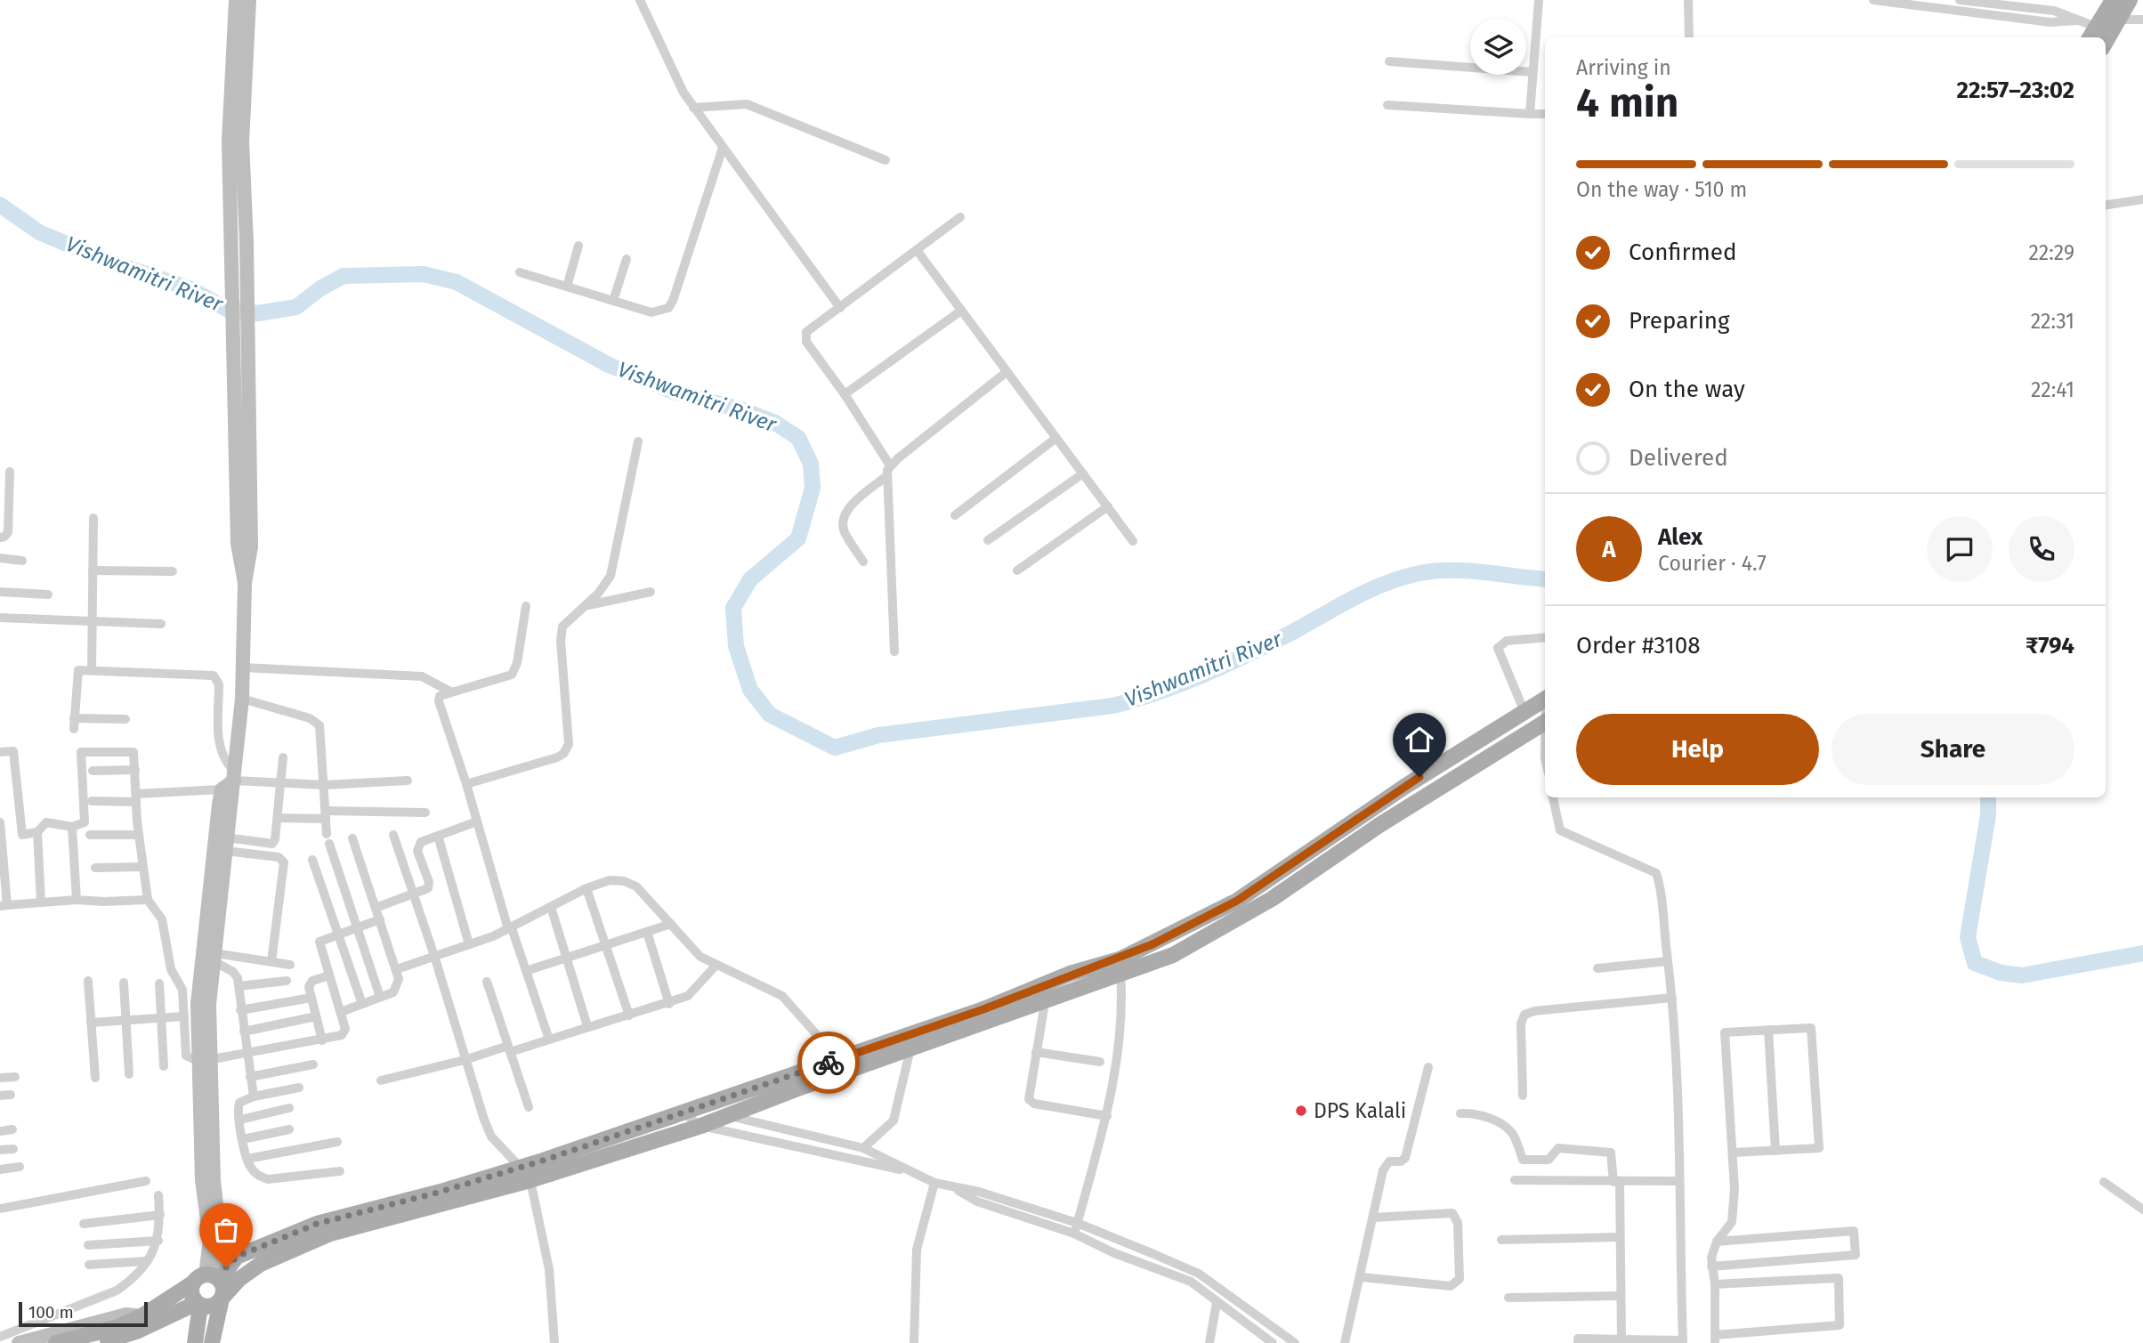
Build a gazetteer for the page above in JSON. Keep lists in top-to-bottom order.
{
  "water": ["Vishwamitri River"],
  "places": ["DPS Kalali"],
  "scale_bar": "100 m",
  "page": {
    "heading": ["4 min", "Arriving in", "22:57–23:02"],
    "panel": [
      "Alex",
      "Courier · 4.7",
      "Order #3108",
      "₹794"
    ],
    "bar": "On the way · 510 m",
    "list": [
      ["Confirmed", "22:29"],
      ["Preparing", "22:31"],
      ["On the way", "22:41"],
      "Delivered"
    ],
    "round": "A",
    "buttons": ["Help", "Share"],
    "scale": "100 m"
  }
}
